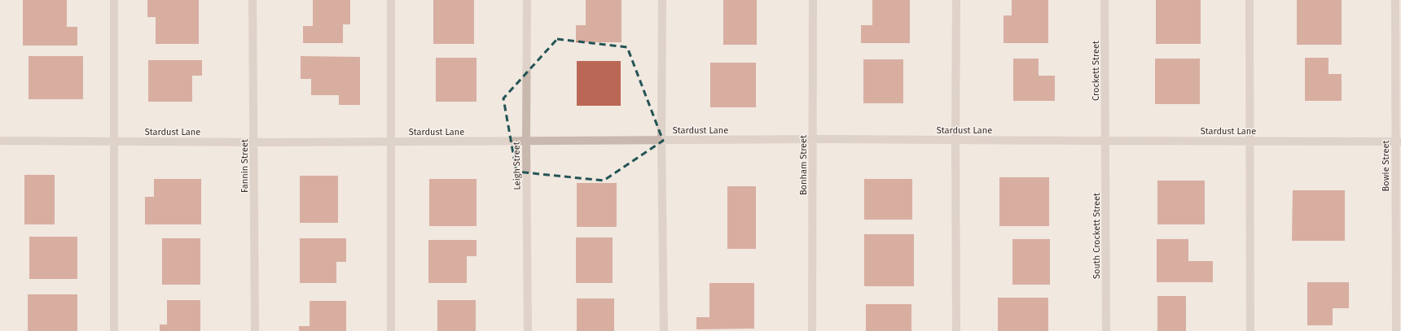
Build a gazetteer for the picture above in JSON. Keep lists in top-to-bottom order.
{
  "streets": {
    "street": [
      "Crockett Street",
      "Stardust Lane",
      "Bonham Street",
      "Fannin Street",
      "Leigh Street",
      "Bowie Street",
      "South Crockett Street"
    ]
  },
  "crossings": [
    ["Crockett Street", "Stardust Lane"],
    ["Crockett Street", "South Crockett Street"],
    ["Stardust Lane", "Bonham Street"],
    ["Stardust Lane", "Fannin Street"],
    ["Stardust Lane", "Leigh Street"],
    ["Stardust Lane", "Bowie Street"],
    ["Stardust Lane", "South Crockett Street"]
  ]
}
